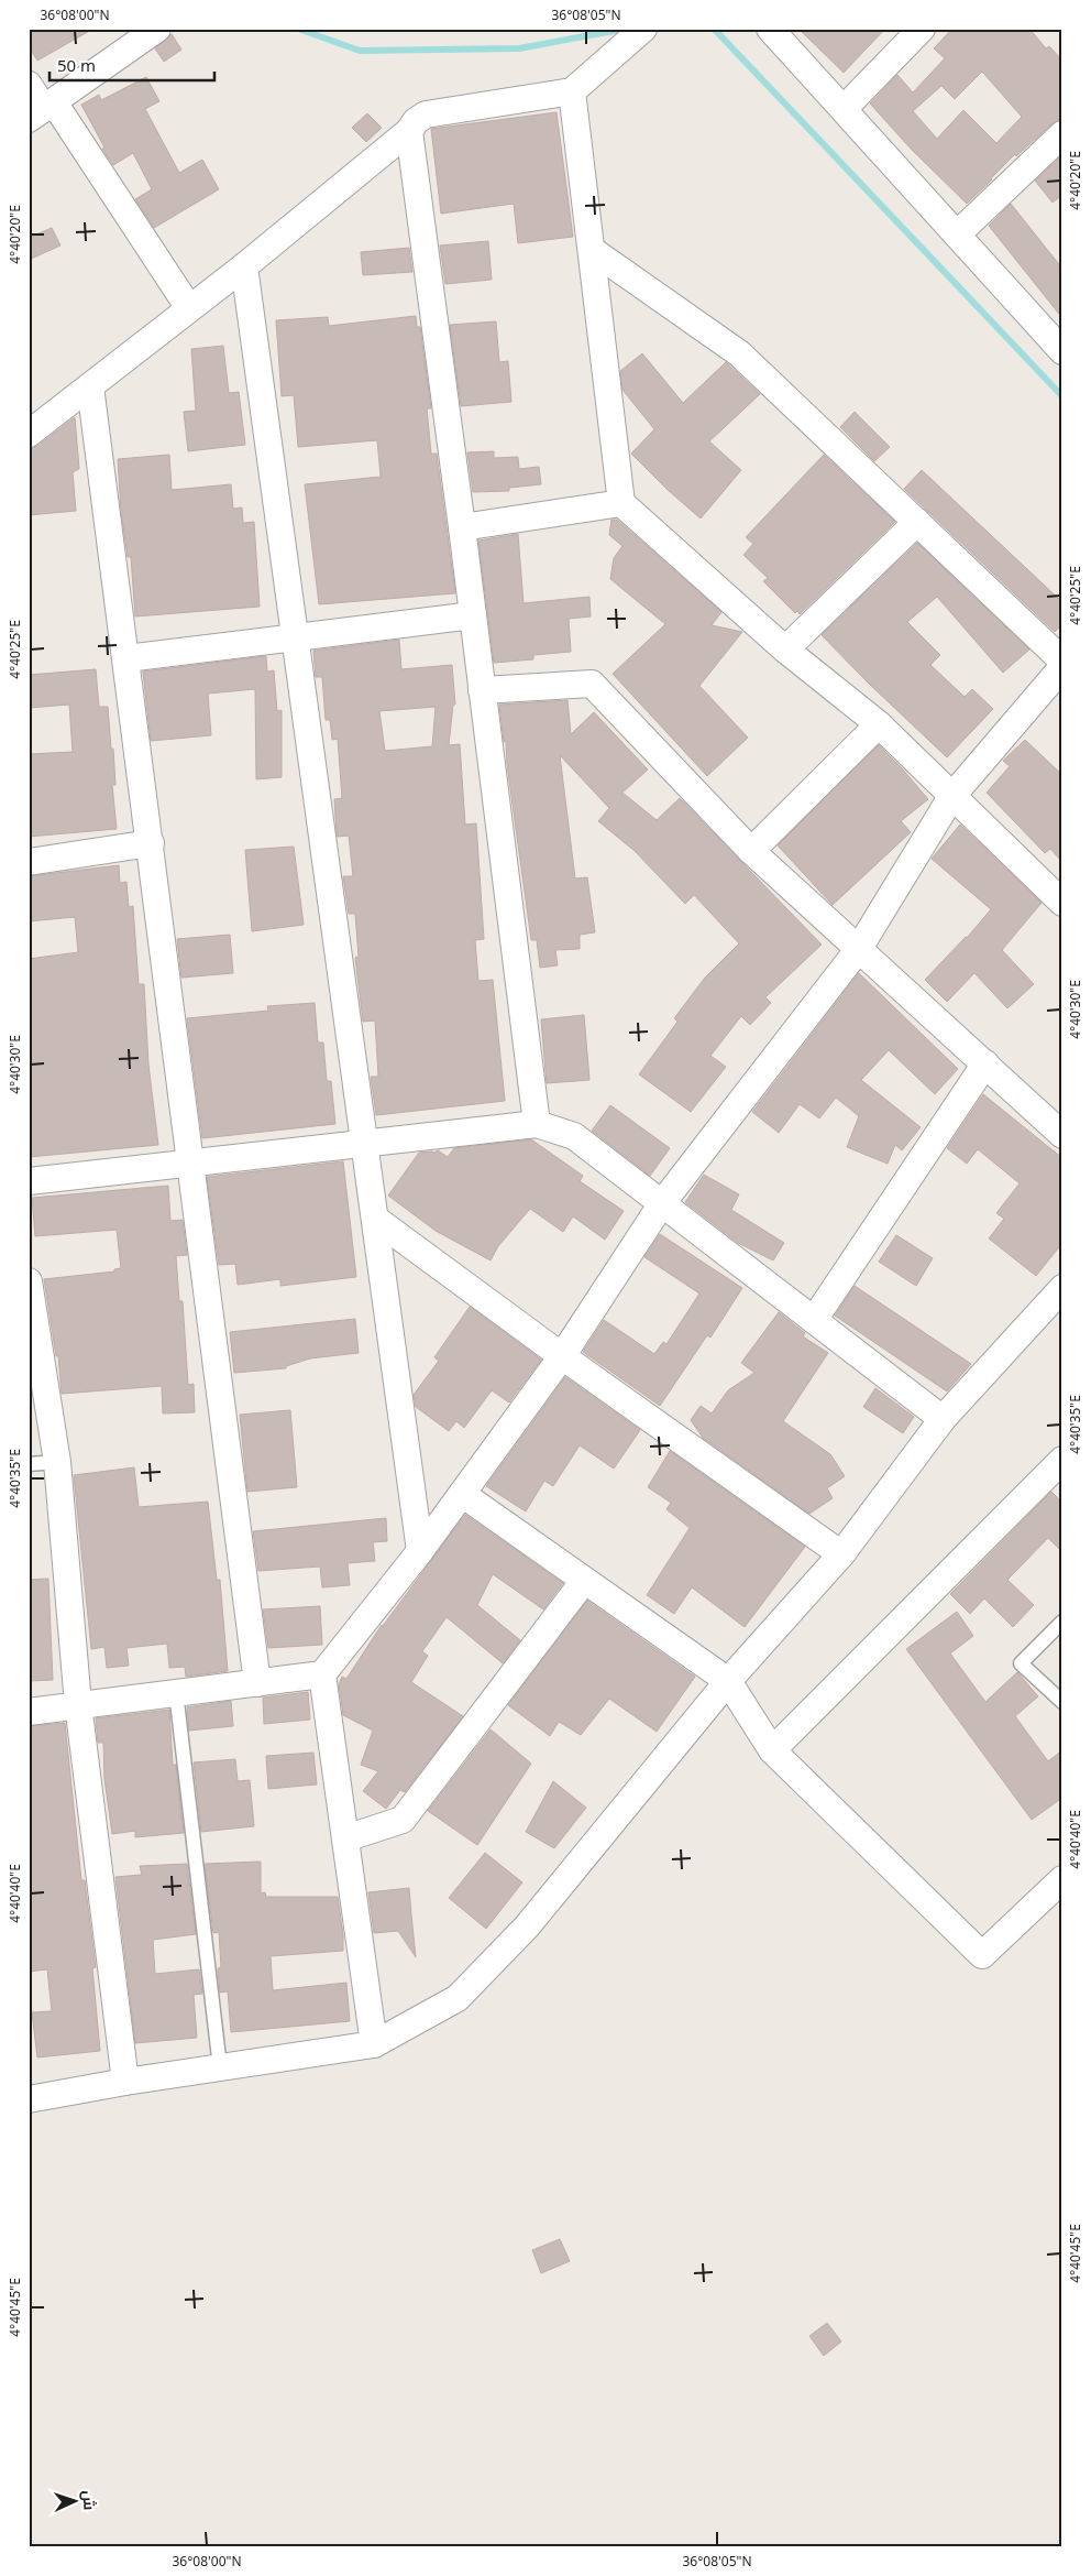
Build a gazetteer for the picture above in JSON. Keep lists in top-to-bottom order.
{
  "scale_bar": "50 m",
  "north": "right",
  "coordinates": [
    "36°08'00\"N",
    "36°08'05\"N",
    "4°40'20\"E",
    "4°40'25\"E",
    "4°40'30\"E",
    "4°40'35\"E",
    "4°40'40\"E",
    "4°40'45\"E"
  ]
}
